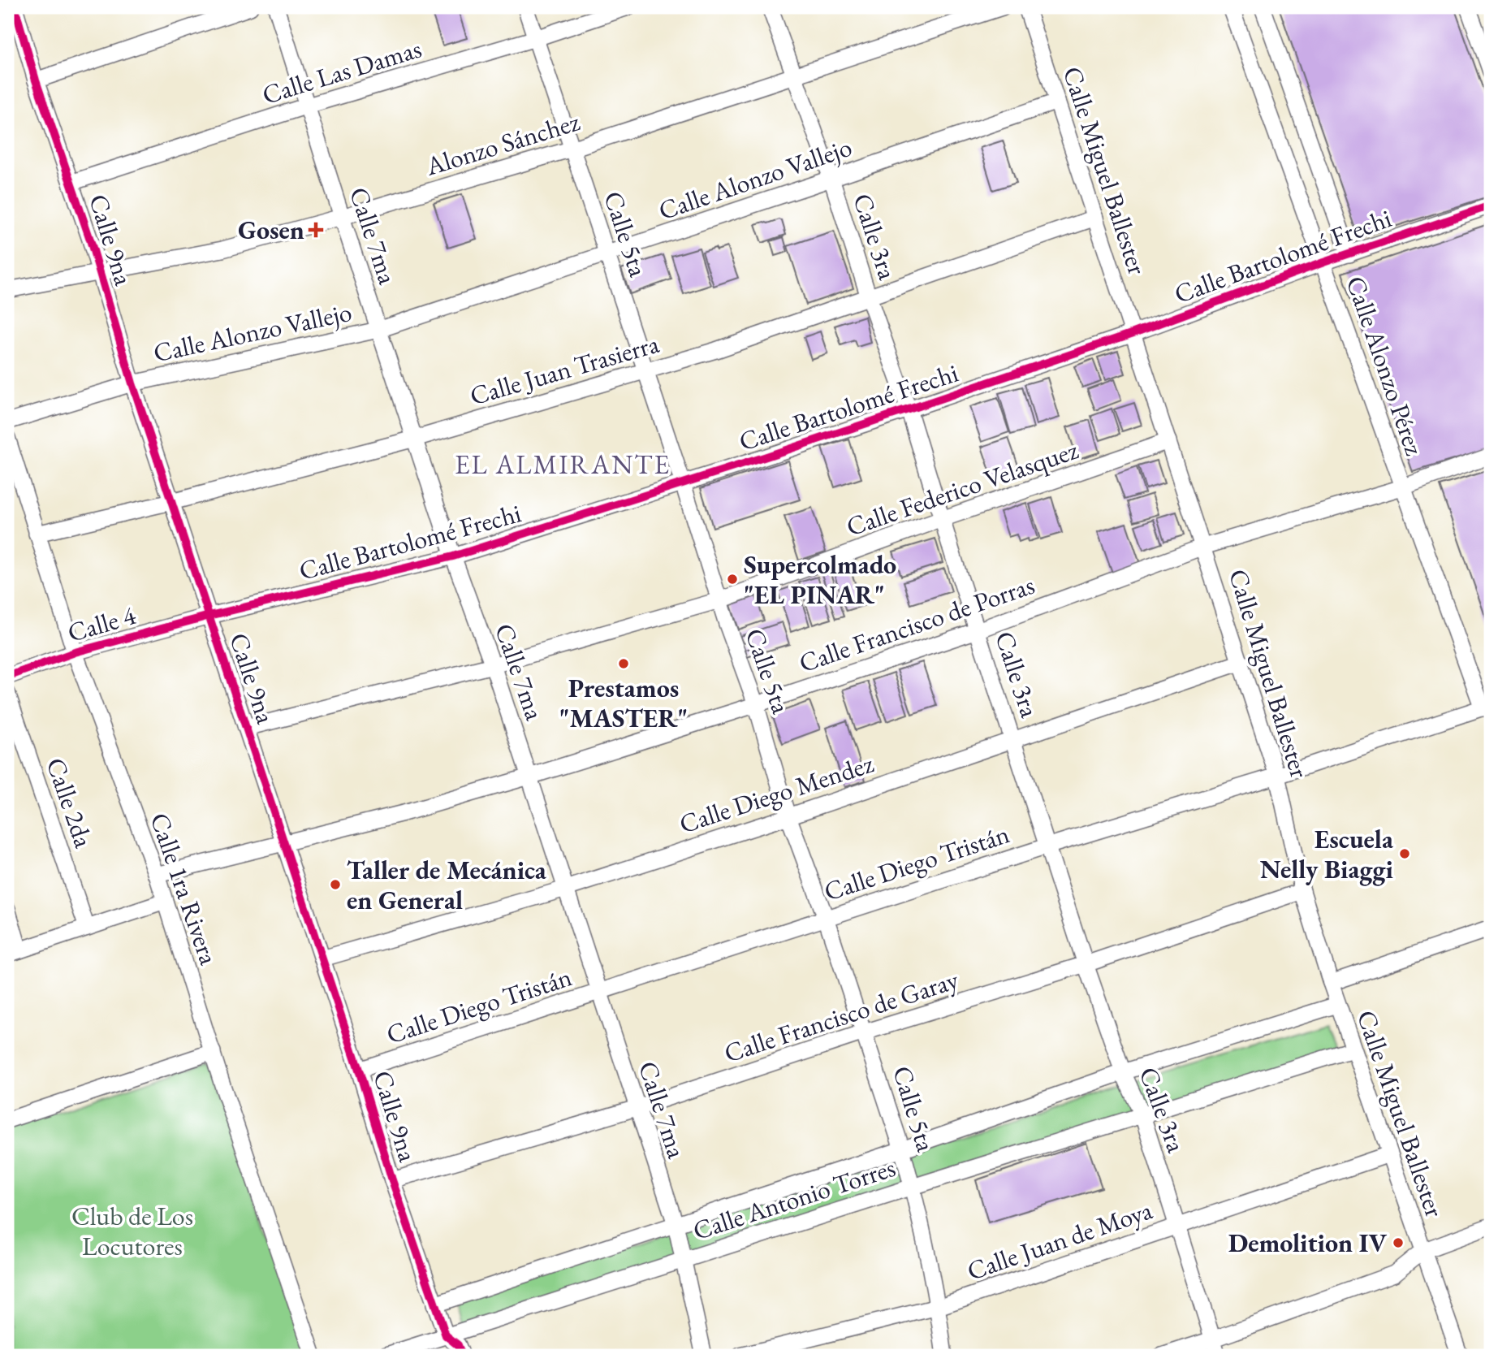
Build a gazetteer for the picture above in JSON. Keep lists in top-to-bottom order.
{
  "streets": {
    "street": [
      "Calle Las Damas",
      "Alonzo Sánchez",
      "Calle Miguel Ballester",
      "Calle Alonzo Vallejo",
      "Calle 5ta",
      "Calle 7ma",
      "Calle 3ra",
      "Calle 9na",
      "Calle Bartolomé Frechi",
      "Calle Alonzo Pérez",
      "Calle Juan Trasierra",
      "Calle Federico Velasquez",
      "Calle 4",
      "Calle Francisco de Porras",
      "Calle Diego Mendez",
      "Calle 2da",
      "Calle Diego Tristán",
      "Calle 1ra Rivera",
      "Calle Francisco de Garay",
      "Calle Antonio Torres",
      "Calle Juan de Moya"
    ]
  },
  "crossings": [
    ["Calle Las Damas", "Calle 5ta"],
    ["Calle Las Damas", "Calle 7ma"],
    ["Calle Las Damas", "Calle 9na"],
    ["Alonzo Sánchez", "Calle 5ta"],
    ["Alonzo Sánchez", "Calle 7ma"],
    ["Alonzo Sánchez", "Calle 3ra"],
    ["Alonzo Sánchez", "Calle 9na"],
    ["Calle Miguel Ballester", "Calle Alonzo Vallejo"],
    ["Calle Miguel Ballester", "Calle Bartolomé Frechi"],
    ["Calle Miguel Ballester", "Calle Juan Trasierra"],
    ["Calle Miguel Ballester", "Calle Federico Velasquez"],
    ["Calle Miguel Ballester", "Calle Francisco de Porras"],
    ["Calle Miguel Ballester", "Calle Diego Mendez"],
    ["Calle Miguel Ballester", "Calle Diego Tristán"],
    ["Calle Miguel Ballester", "Calle Francisco de Garay"],
    ["Calle Miguel Ballester", "Calle Antonio Torres"],
    ["Calle Miguel Ballester", "Calle Juan de Moya"],
    ["Calle Alonzo Vallejo", "Calle 5ta"],
    ["Calle Alonzo Vallejo", "Calle 7ma"],
    ["Calle Alonzo Vallejo", "Calle 3ra"],
    ["Calle Alonzo Vallejo", "Calle 9na"],
    ["Calle 5ta", "Calle Bartolomé Frechi"],
    ["Calle 5ta", "Calle Juan Trasierra"],
    ["Calle 5ta", "Calle Federico Velasquez"],
    ["Calle 5ta", "Calle Francisco de Porras"],
    ["Calle 5ta", "Calle Diego Mendez"],
    ["Calle 5ta", "Calle Diego Tristán"],
    ["Calle 5ta", "Calle Francisco de Garay"],
    ["Calle 5ta", "Calle Antonio Torres"],
    ["Calle 5ta", "Calle Juan de Moya"],
    ["Calle 7ma", "Calle Bartolomé Frechi"],
    ["Calle 7ma", "Calle Juan Trasierra"],
    ["Calle 7ma", "Calle Federico Velasquez"],
    ["Calle 7ma", "Calle Francisco de Porras"],
    ["Calle 7ma", "Calle Diego Mendez"],
    ["Calle 7ma", "Calle Diego Tristán"],
    ["Calle 7ma", "Calle Francisco de Garay"],
    ["Calle 7ma", "Calle Antonio Torres"],
    ["Calle 3ra", "Calle Bartolomé Frechi"],
    ["Calle 3ra", "Calle Juan Trasierra"],
    ["Calle 3ra", "Calle Federico Velasquez"],
    ["Calle 3ra", "Calle Francisco de Porras"],
    ["Calle 3ra", "Calle Diego Mendez"],
    ["Calle 3ra", "Calle Diego Tristán"],
    ["Calle 3ra", "Calle Francisco de Garay"],
    ["Calle 3ra", "Calle Antonio Torres"],
    ["Calle 3ra", "Calle Juan de Moya"],
    ["Calle 9na", "Calle Bartolomé Frechi"],
    ["Calle 9na", "Calle Juan Trasierra"],
    ["Calle 9na", "Calle Federico Velasquez"],
    ["Calle 9na", "Calle 4"],
    ["Calle 9na", "Calle Francisco de Porras"],
    ["Calle 9na", "Calle Diego Mendez"],
    ["Calle 9na", "Calle Diego Tristán"],
    ["Calle 9na", "Calle Francisco de Garay"],
    ["Calle 9na", "Calle Antonio Torres"],
    ["Calle Bartolomé Frechi", "Calle Alonzo Pérez"],
    ["Calle Bartolomé Frechi", "Calle 4"],
    ["Calle Alonzo Pérez", "Calle Francisco de Porras"],
    ["Calle Alonzo Pérez", "Calle Diego Tristán"],
    ["Calle Juan Trasierra", "Calle 1ra Rivera"],
    ["Calle 4", "Calle 1ra Rivera"],
    ["Calle Francisco de Porras", "Calle 1ra Rivera"]
  ],
  "districts": ["EL ALMIRANTE"],
  "parks": ["Club de Los Locutores"],
  "places": {
    "health": ["Gosen"],
    "other": [
      "Supercolmado \"EL PINAR\"",
      "Prestamos \"MASTER\"",
      "Escuela Nelly Biaggi",
      "Taller de Mecánica en General",
      "Demolition IV"
    ]
  }
}
